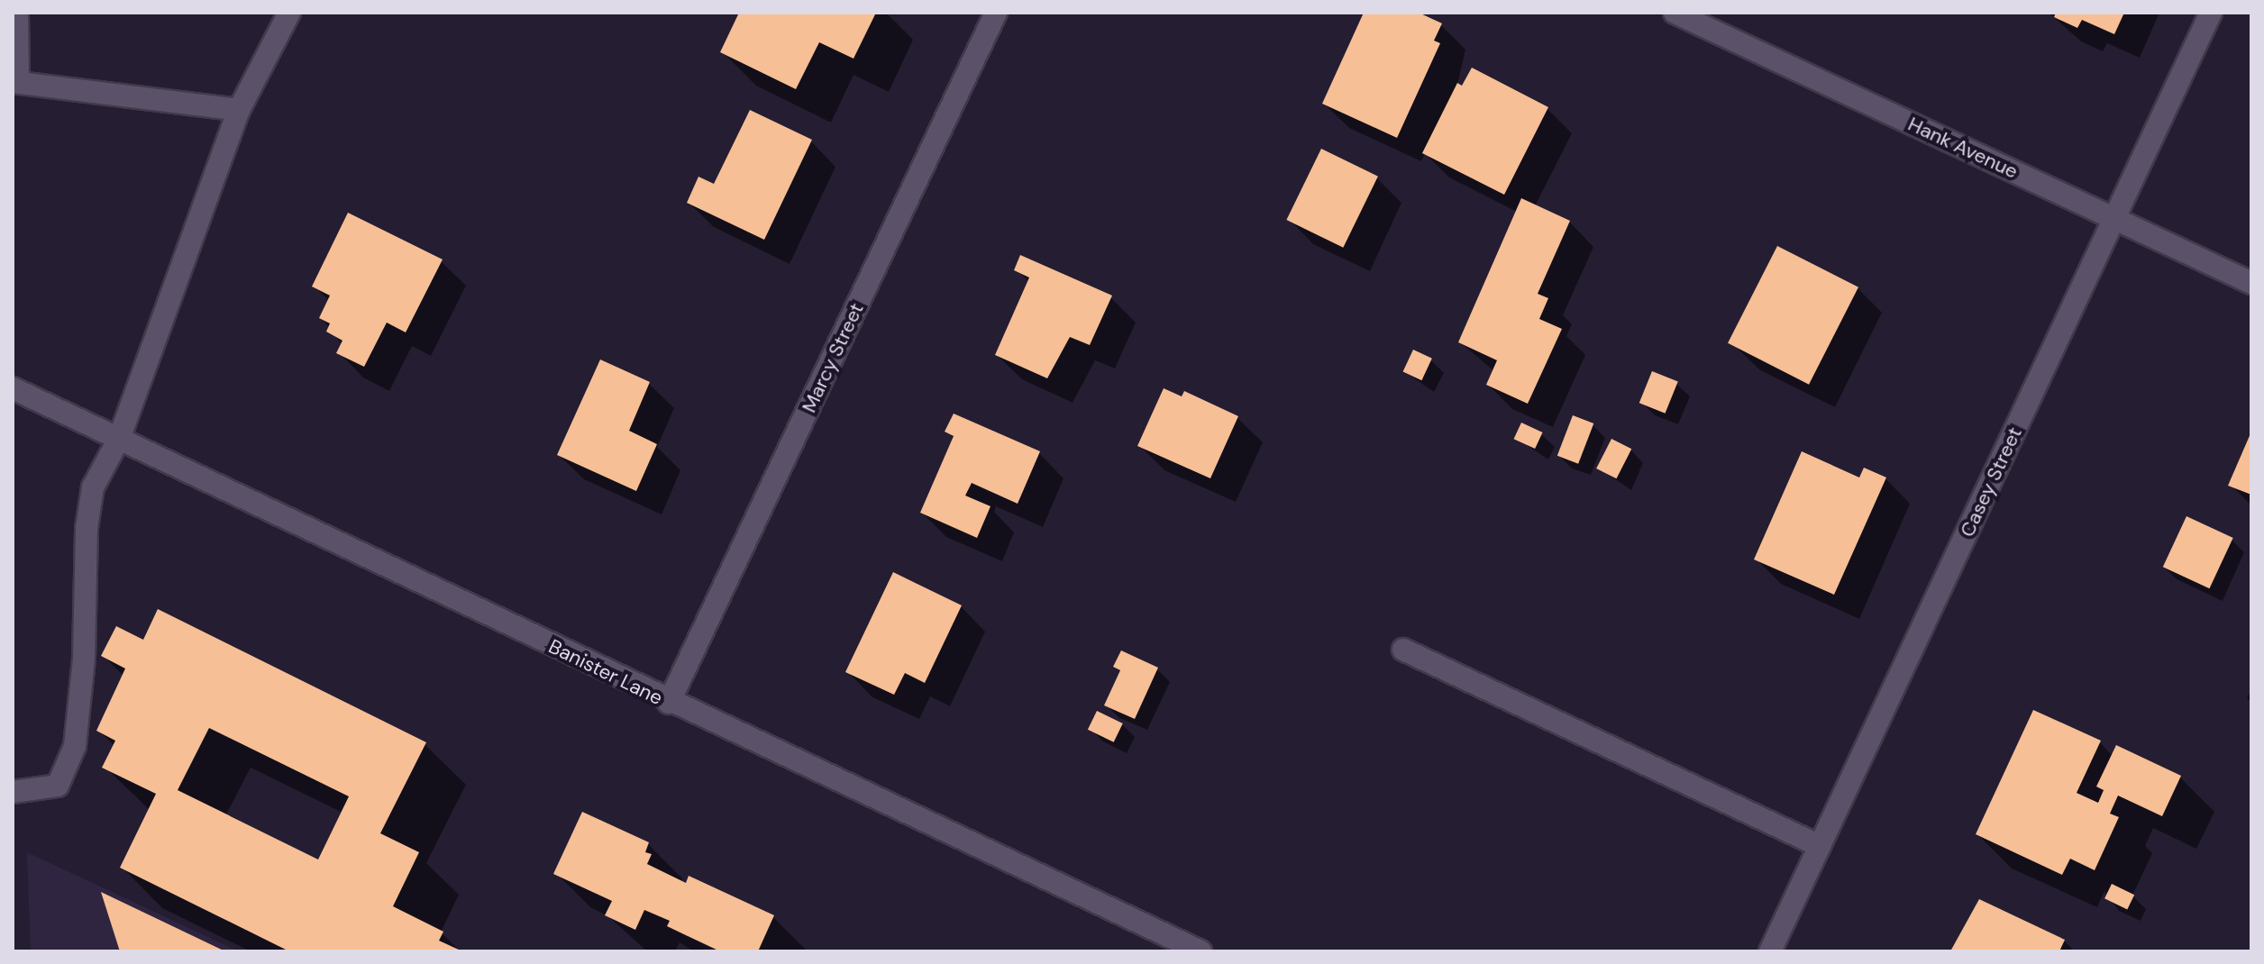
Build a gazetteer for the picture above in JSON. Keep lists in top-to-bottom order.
{
  "streets": {
    "street": [
      "Hank Avenue",
      "Marcy Street",
      "Casey Street",
      "Banister Lane"
    ]
  },
  "crossings": [
    ["Hank Avenue", "Casey Street"],
    ["Marcy Street", "Banister Lane"]
  ]
}
